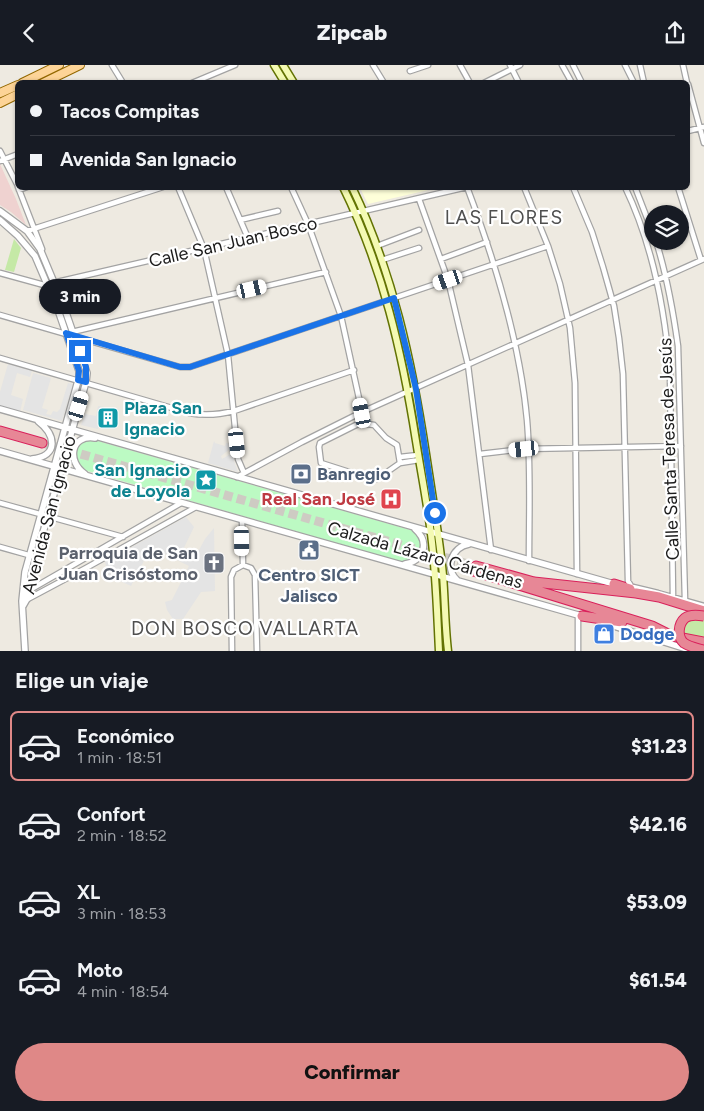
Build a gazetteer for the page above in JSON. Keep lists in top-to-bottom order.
{
  "streets": {
    "highway": ["Calzada Lázaro Cárdenas"],
    "street": ["Calle San Juan Bosco", "Calle Santa Teresa de Jesús", "Avenida San Ignacio"]
  },
  "crossings": [
    ["Calle San Juan Bosco", "Avenida San Ignacio"],
    ["Avenida San Ignacio", "Calzada Lázaro Cárdenas"]
  ],
  "districts": ["LAS FLORES", "DON BOSCO VALLARTA"],
  "places": {
    "building": ["Plaza San Ignacio"],
    "bank": ["Banregio"],
    "place": ["San Ignacio de Loyola"],
    "hospital": ["Real San José"],
    "public building": ["Centro SICT Jalisco"],
    "church": ["Parroquia de San Juan Crisóstomo"],
    "shop": ["Dodge"]
  },
  "page": {
    "header": "Zipcab",
    "banner": ["Tacos Compitas", "Avenida San Ignacio"],
    "bubble": "3 min",
    "heading": "Elige un viaje",
    "list": [
      {
        "name": "Económico",
        "note": "1 min · 18:51",
        "value": "$31.23"
      },
      {
        "name": "Confort",
        "note": "2 min · 18:52",
        "value": "$42.16"
      },
      {
        "name": "XL",
        "note": "3 min · 18:53",
        "value": "$53.09"
      },
      {
        "name": "Moto",
        "note": "4 min · 18:54",
        "value": "$61.54"
      }
    ],
    "buttons": "Confirmar"
  }
}
